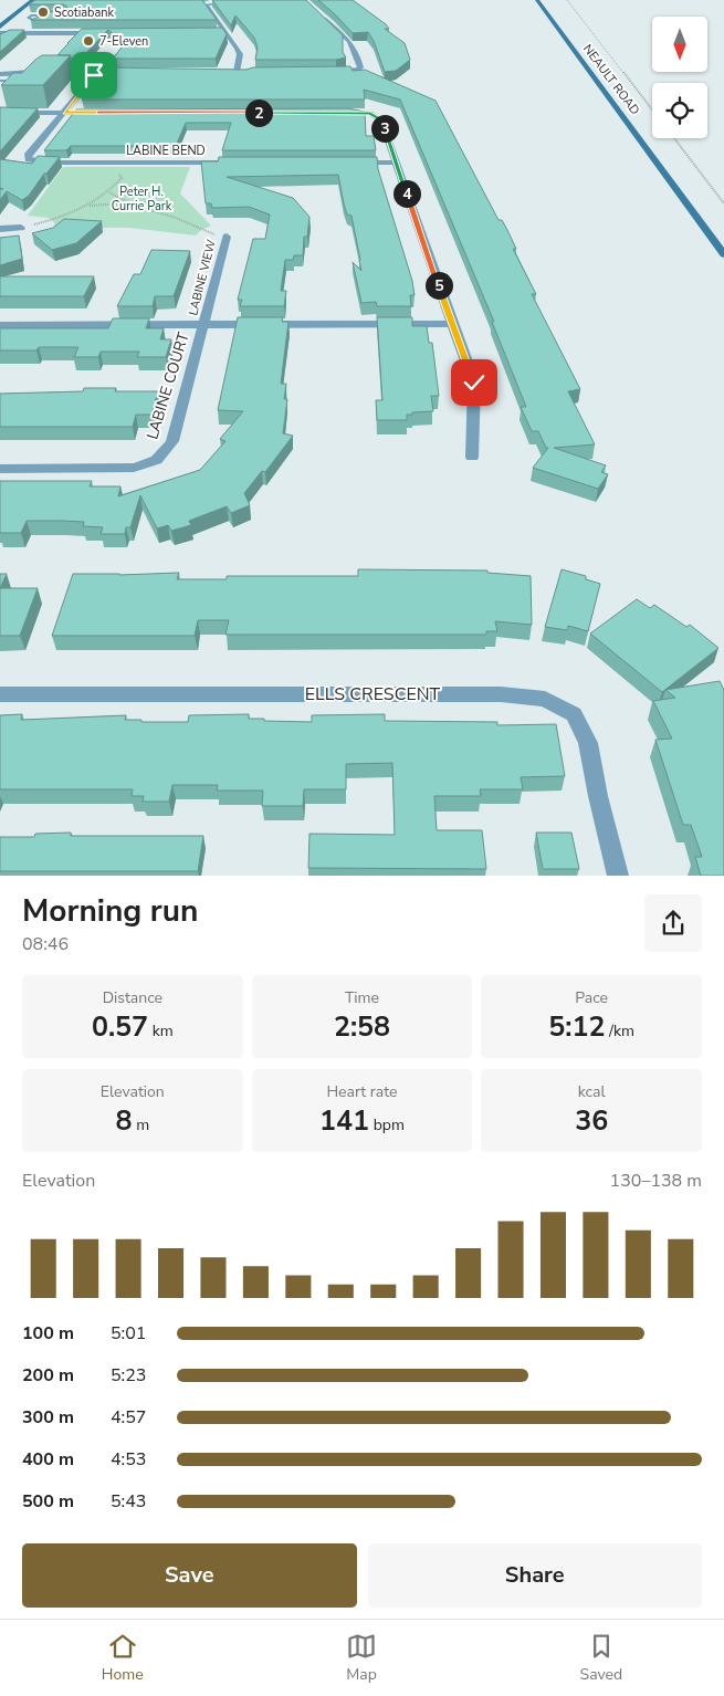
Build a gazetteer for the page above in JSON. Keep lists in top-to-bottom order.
{
  "streets": {
    "main road": ["NEAULT ROAD"],
    "street": [
      "LABINE BEND",
      "LABINE VIEW",
      "LABINE COURT",
      "ELLS CRESCENT"
    ]
  },
  "crossings": [
    ["LABINE VIEW", "LABINE COURT"]
  ],
  "parks": ["Peter H. Currie Park"],
  "places": ["Scotiabank", "7-Eleven"],
  "north": "bottom",
  "page": {
    "pins": [
      "2",
      "3",
      "4",
      "5"
    ],
    "heading": ["Morning run", "08:46"],
    "stats": [
      ["Distance", "0.57 km"],
      ["Time", "2:58"],
      ["Pace", "5:12 /km"],
      ["Elevation", "8 m"],
      ["Heart rate", "141 bpm"],
      ["kcal", "36"]
    ],
    "chart": ["Elevation", "130–138 m"],
    "list": [
      {
        "name": "100 m",
        "note": "5:01"
      },
      {
        "name": "200 m",
        "note": "5:23"
      },
      {
        "name": "300 m",
        "note": "4:57"
      },
      {
        "name": "400 m",
        "note": "4:53"
      },
      {
        "name": "500 m",
        "note": "5:43"
      }
    ],
    "buttons": ["Save", "Share"],
    "tabs": ["Home", "Map", "Saved"]
  }
}
